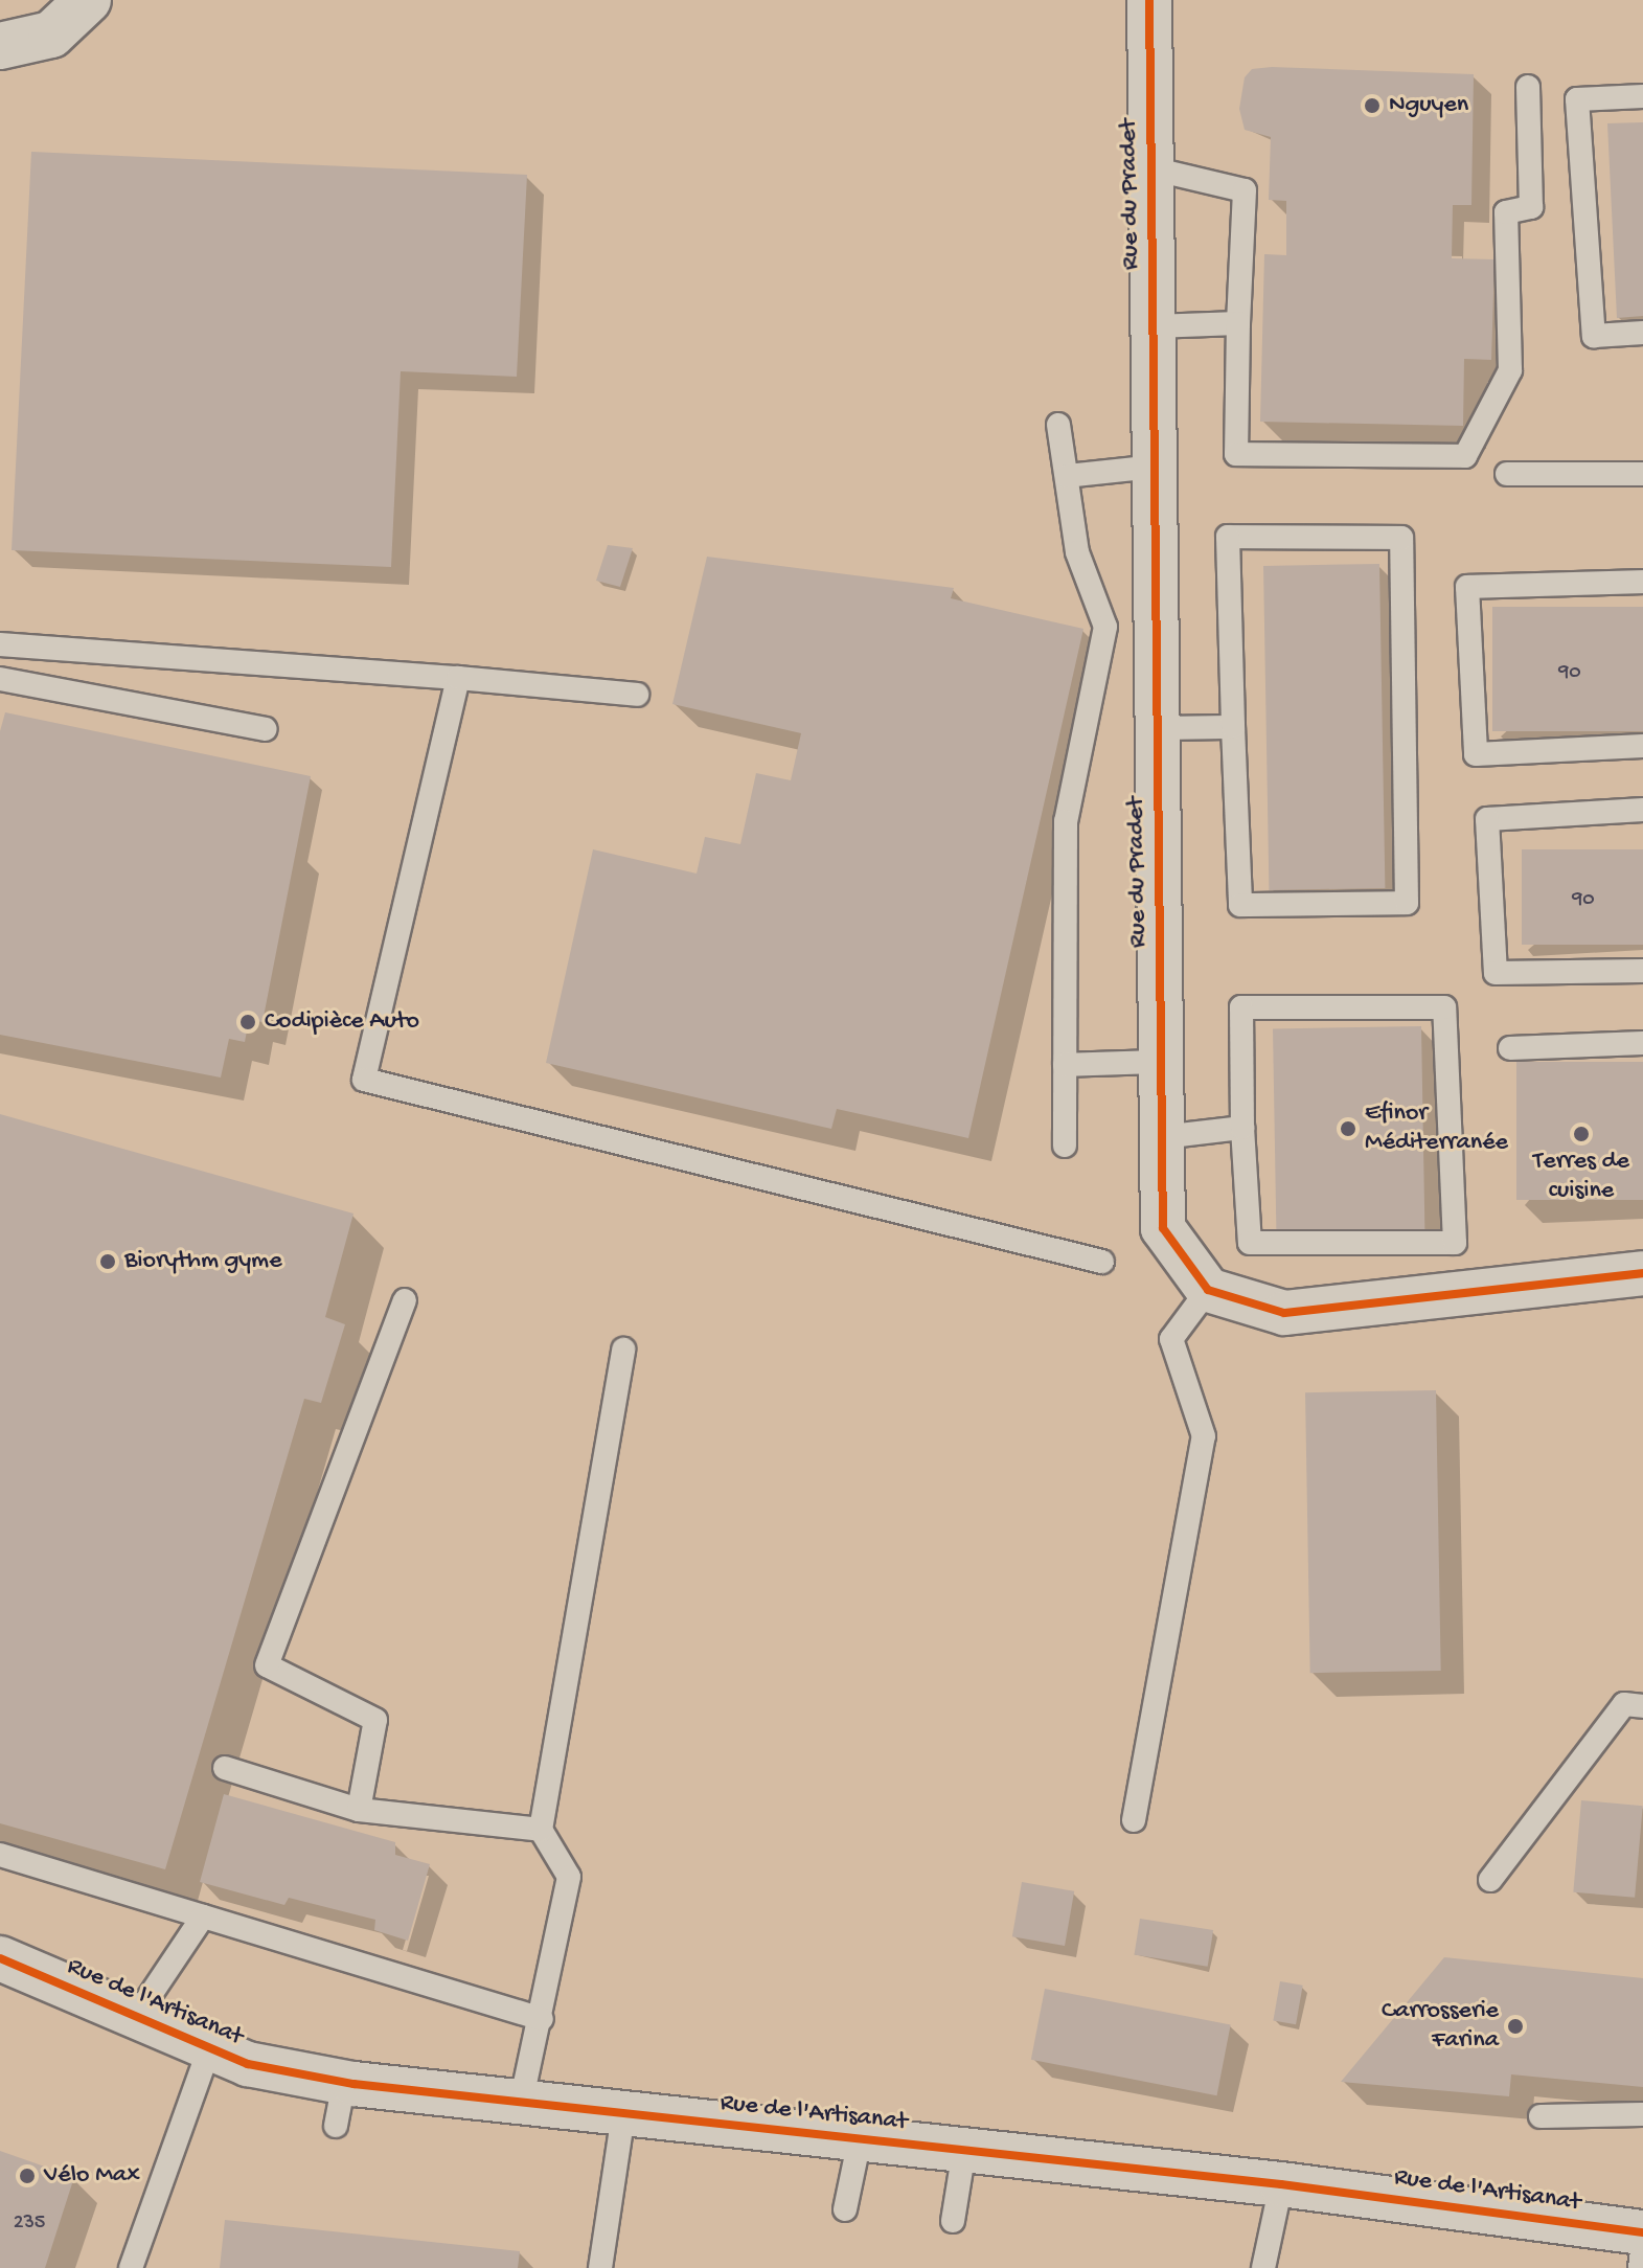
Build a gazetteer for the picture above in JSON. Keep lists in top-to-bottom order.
{
  "streets": {
    "street": ["Rue du Pradet", "Rue de l'Artisanat"]
  },
  "places": [
    "Nguyen",
    "Codipièce Auto",
    "Efinor Méditerranée",
    "Terres de cuisine",
    "Biorythm gyme",
    "Carrosserie Farina",
    "Vélo Max"
  ],
  "house_numbers": ["90", "90", "235"]
}
